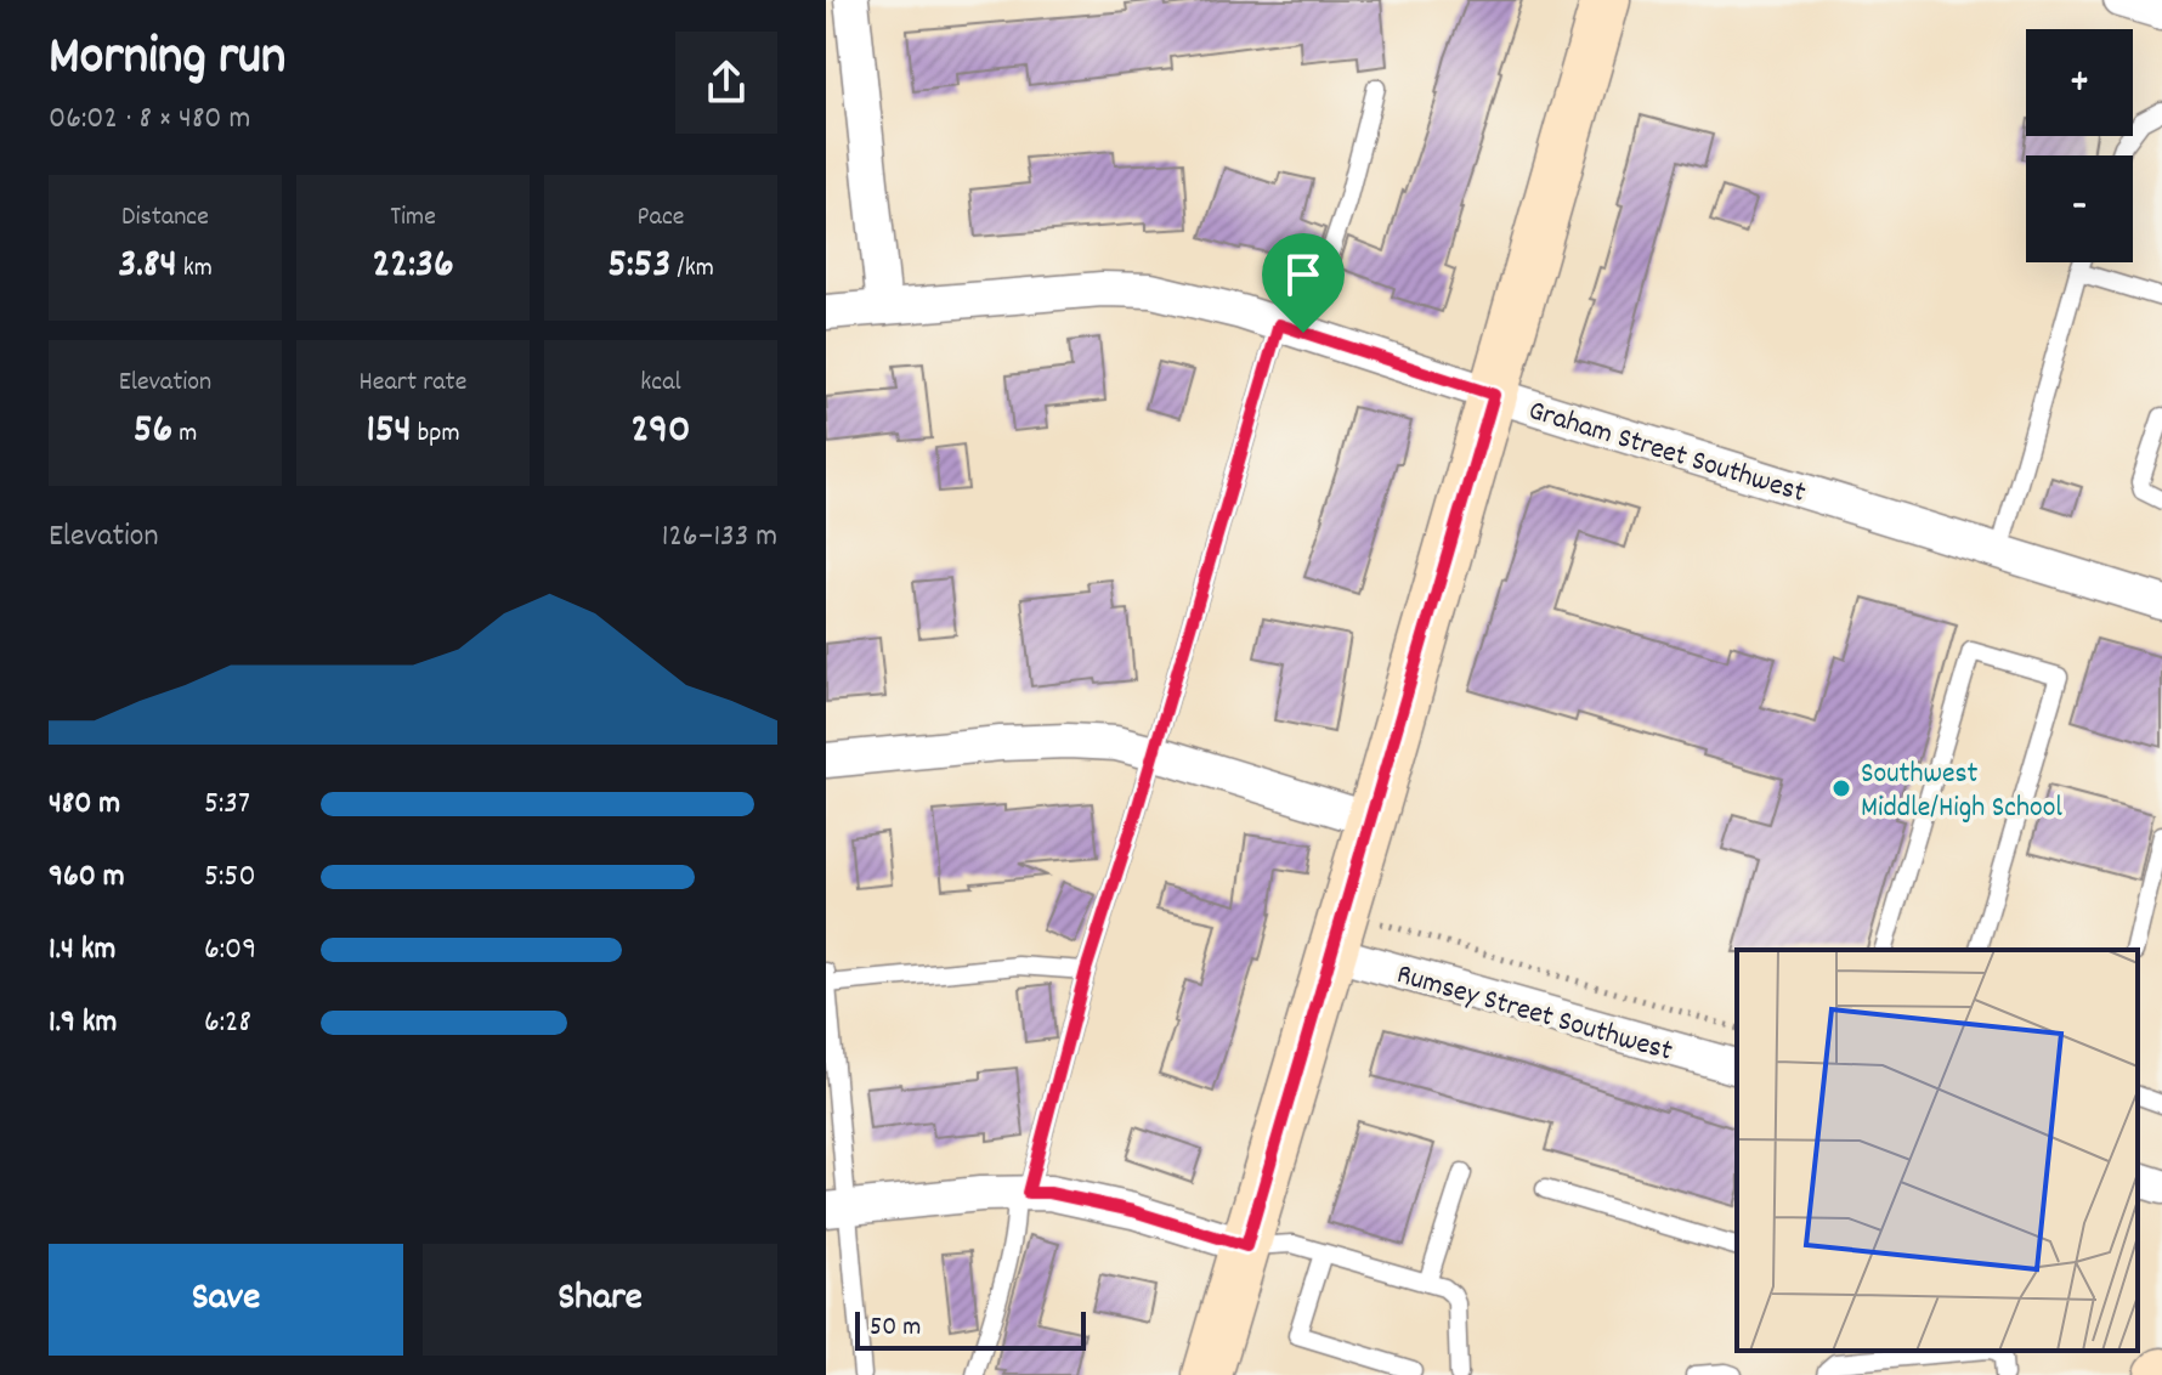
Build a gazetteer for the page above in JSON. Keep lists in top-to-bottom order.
{
  "streets": {
    "street": ["Graham Street Southwest", "Rumsey Street Southwest"]
  },
  "places": ["Southwest Middle/High School"],
  "scale_bar": "50 m",
  "page": {
    "heading": ["Morning run", "06:02 · 8 × 480 m"],
    "map_buttons": ["+", "−"],
    "stats": [
      ["Distance", "3.84 km"],
      ["Time", "22:36"],
      ["Pace", "5:53 /km"],
      ["Elevation", "56 m"],
      ["Heart rate", "154 bpm"],
      ["kcal", "290"]
    ],
    "chart": ["Elevation", "126–133 m"],
    "list": [
      {
        "name": "480 m",
        "note": "5:37"
      },
      {
        "name": "960 m",
        "note": "5:50"
      },
      {
        "name": "1.4 km",
        "note": "6:09"
      },
      {
        "name": "1.9 km",
        "note": "6:28"
      }
    ],
    "buttons": ["Save", "Share"],
    "scale": "50 m"
  }
}
